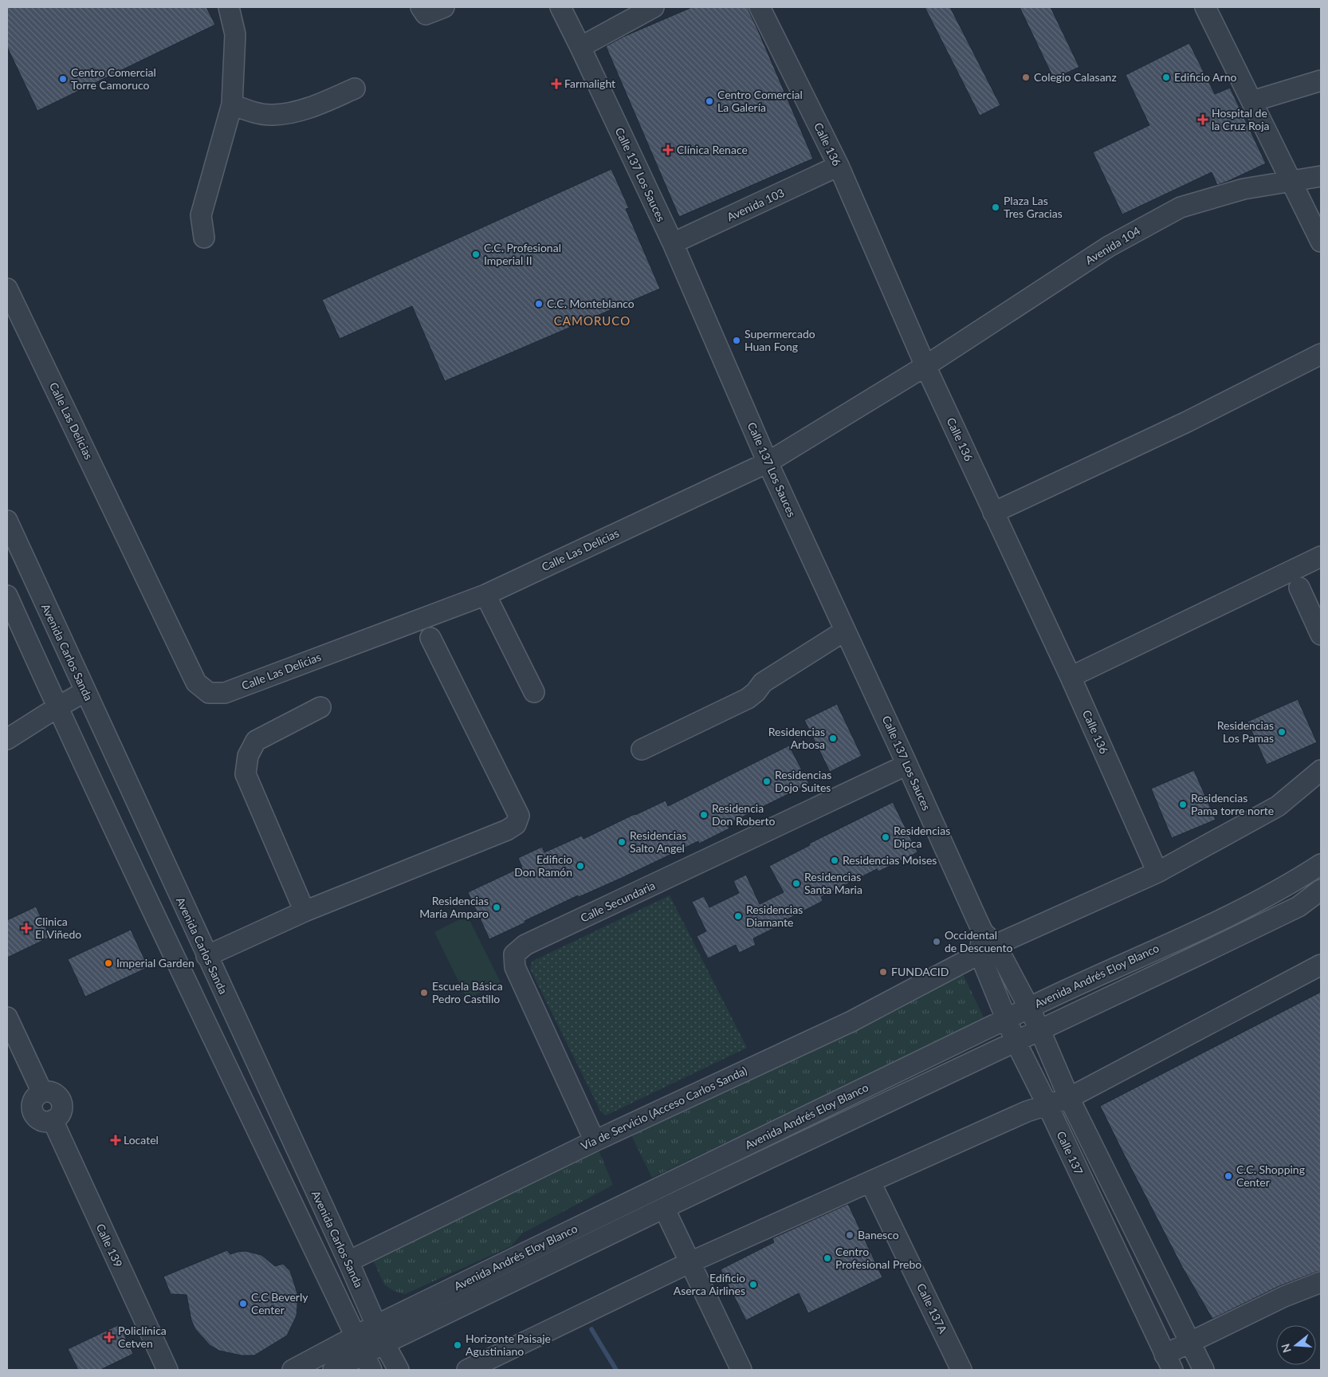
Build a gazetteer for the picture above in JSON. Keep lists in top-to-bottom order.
{
  "streets": {
    "street": [
      "Calle 136",
      "Calle 137 Los Sauces",
      "Avenida 103",
      "Avenida 104",
      "Calle Las Delicias",
      "Avenida Carlos Sanda",
      "Calle Secundaria",
      "Avenida Andrés Eloy Blanco",
      "Vía de Servicio (Acceso Carlos Sanda)",
      "Calle 137",
      "Calle 139",
      "Calle 137A"
    ]
  },
  "crossings": [
    ["Calle 136", "Avenida 103"],
    ["Calle 136", "Avenida 104"],
    ["Calle 136", "Vía de Servicio (Acceso Carlos Sanda)"],
    ["Calle 137 Los Sauces", "Avenida 103"],
    ["Calle 137 Los Sauces", "Avenida 104"],
    ["Calle 137 Los Sauces", "Calle Las Delicias"],
    ["Calle 137 Los Sauces", "Calle Secundaria"],
    ["Calle 137 Los Sauces", "Vía de Servicio (Acceso Carlos Sanda)"],
    ["Calle 137 Los Sauces", "Calle 137"],
    ["Avenida 104", "Calle Las Delicias"],
    ["Avenida Carlos Sanda", "Avenida Andrés Eloy Blanco"],
    ["Avenida Carlos Sanda", "Vía de Servicio (Acceso Carlos Sanda)"],
    ["Calle Secundaria", "Vía de Servicio (Acceso Carlos Sanda)"],
    ["Avenida Andrés Eloy Blanco", "Calle 137"],
    ["Vía de Servicio (Acceso Carlos Sanda)", "Calle 137"]
  ],
  "districts": ["CAMORUCO"],
  "places": {
    "other": [
      "Colegio Calasanz",
      "Edificio Arno",
      "Centro Comercial Torre Camoruco",
      "Centro Comercial La Galería",
      "Plaza Las Tres Gracias",
      "C.C. Profesional Imperial II",
      "C.C. Monteblanco",
      "Supermercado Huan Fong",
      "Residencias Los Pamas",
      "Residencias Arbosa",
      "Residencias Dojo Suites",
      "Residencias Pama torre norte",
      "Residencia Don Roberto",
      "Residencias Dipca",
      "Residencias Salto Angel",
      "Residencias Moises",
      "Edificio Don Ramón",
      "Residencias Santa Maria",
      "Residencias María Amparo",
      "Residencias Diamante",
      "Occidental de Descuento",
      "Imperial Garden",
      "FUNDACID",
      "Escuela Básica Pedro Castillo",
      "C.C. Shopping Center",
      "Banesco",
      "Centro Profesional Prebo",
      "Edificio Aserca Airlines",
      "C.C Beverly Center",
      "Horizonte Paisaje Agustiniano"
    ],
    "health": [
      "Farmalight",
      "Hospital de la Cruz Roja",
      "Clínica Renace",
      "Clinica El Viñedo",
      "Locatel",
      "Policlínica Cetven"
    ]
  },
  "north": "left"
}
